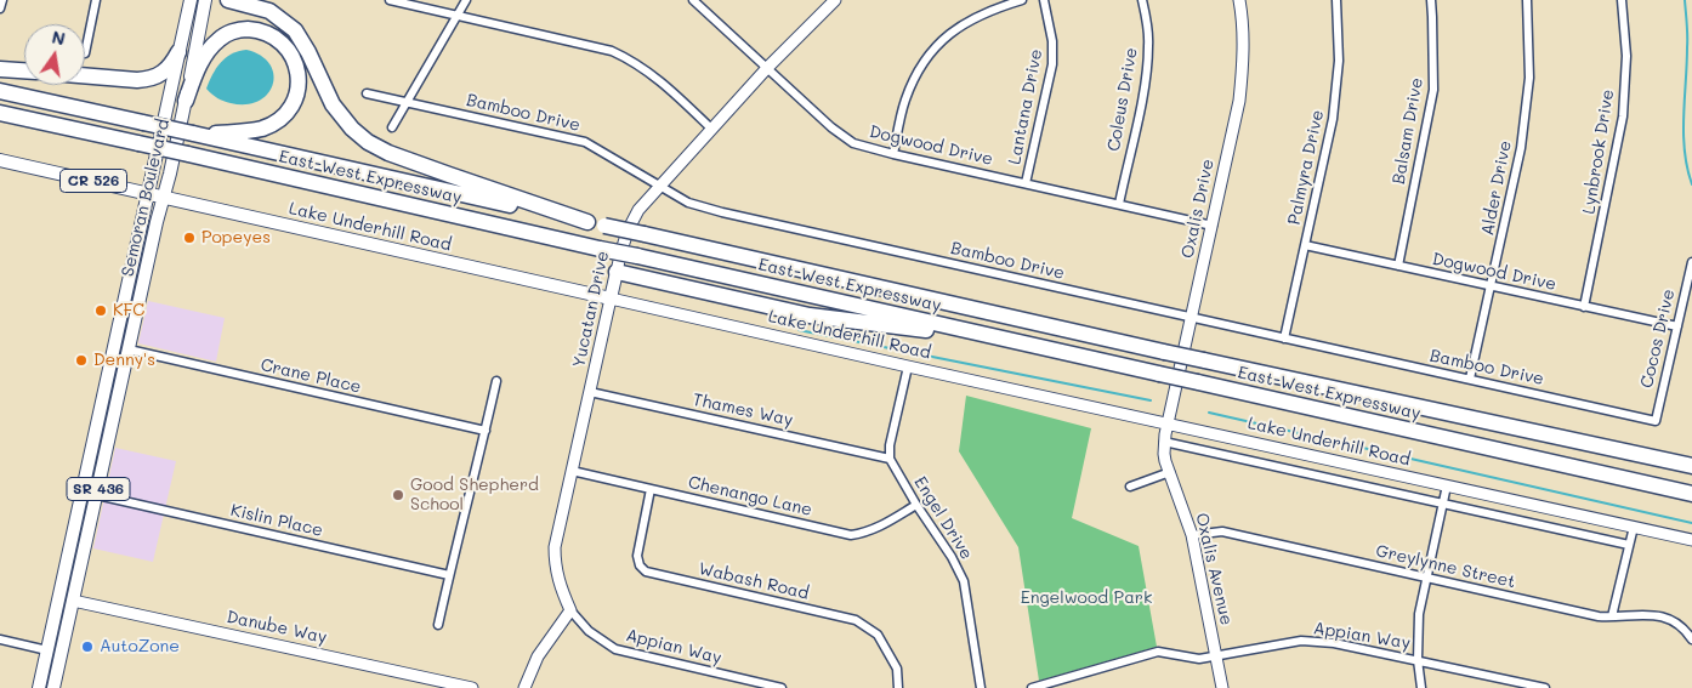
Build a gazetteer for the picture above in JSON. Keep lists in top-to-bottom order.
{
  "streets": {
    "highway": ["East-West Expressway"],
    "main road": [
      "CR 526",
      "Semoran Boulevard",
      "Lake Underhill Road",
      "Yucatan Drive",
      "SR 436"
    ],
    "street": [
      "Coleus Drive",
      "Lantana Drive",
      "Bamboo Drive",
      "Balsam Drive",
      "Dogwood Drive",
      "Lynbrook Drive",
      "Palmyra Drive",
      "Alder Drive",
      "Oxalis Drive",
      "Cocos Drive",
      "Crane Place",
      "Thames Way",
      "Chenango Lane",
      "Engel Drive",
      "Kislin Place",
      "Greylynne Street",
      "Oxalis Avenue",
      "Wabash Road",
      "Danube Way",
      "Appian Way"
    ]
  },
  "crossings": [
    ["Coleus Drive", "Dogwood Drive"],
    ["Lantana Drive", "Dogwood Drive"],
    ["Bamboo Drive", "Palmyra Drive"],
    ["Bamboo Drive", "Alder Drive"],
    ["Bamboo Drive", "Oxalis Drive"],
    ["Bamboo Drive", "Yucatan Drive"],
    ["Bamboo Drive", "Cocos Drive"],
    ["Balsam Drive", "Dogwood Drive"],
    ["Dogwood Drive", "Lynbrook Drive"],
    ["Dogwood Drive", "Palmyra Drive"],
    ["Dogwood Drive", "Alder Drive"],
    ["Dogwood Drive", "Oxalis Drive"],
    ["Dogwood Drive", "Yucatan Drive"],
    ["Dogwood Drive", "Cocos Drive"],
    ["Semoran Boulevard", "Lake Underhill Road"],
    ["Semoran Boulevard", "Crane Place"],
    ["Semoran Boulevard", "Kislin Place"],
    ["Semoran Boulevard", "Danube Way"],
    ["Oxalis Drive", "Lake Underhill Road"],
    ["Oxalis Drive", "Oxalis Avenue"],
    ["Lake Underhill Road", "Yucatan Drive"],
    ["Lake Underhill Road", "Oxalis Avenue"],
    ["Yucatan Drive", "Thames Way"],
    ["Yucatan Drive", "Chenango Lane"],
    ["Yucatan Drive", "Appian Way"],
    ["Thames Way", "Engel Drive"],
    ["Chenango Lane", "Engel Drive"],
    ["Chenango Lane", "Wabash Road"],
    ["Greylynne Street", "Oxalis Avenue"],
    ["Oxalis Avenue", "Appian Way"]
  ],
  "parks": ["Engelwood Park"],
  "places": [
    "Popeyes",
    "KFC",
    "Denny's",
    "Good Shepherd School",
    "AutoZone"
  ],
  "north": "top"
}
